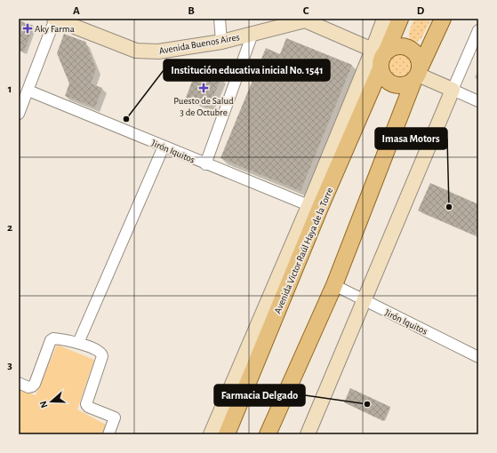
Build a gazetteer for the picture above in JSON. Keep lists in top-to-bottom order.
{
  "streets": {
    "main road": ["Avenida Victor Raúl Haya de la Torre"],
    "street": ["Avenida Buenos Aires", "Jirón Iquitos"]
  },
  "crossings": [
    ["Avenida Buenos Aires", "Avenida Victor Raúl Haya de la Torre"],
    ["Jirón Iquitos", "Avenida Victor Raúl Haya de la Torre"]
  ],
  "places": {
    "health": ["Aky Farma", "Puesto de Salud 3 de Octubre"],
    "other": ["Institución educativa inicial No. 1541", "Imasa Motors", "Farmacia Delgado"]
  },
  "north": "left",
  "grid": {
    "columns": [
      "A",
      "B",
      "C",
      "D"
    ],
    "rows": ["1", "2", "3"]
  }
}
